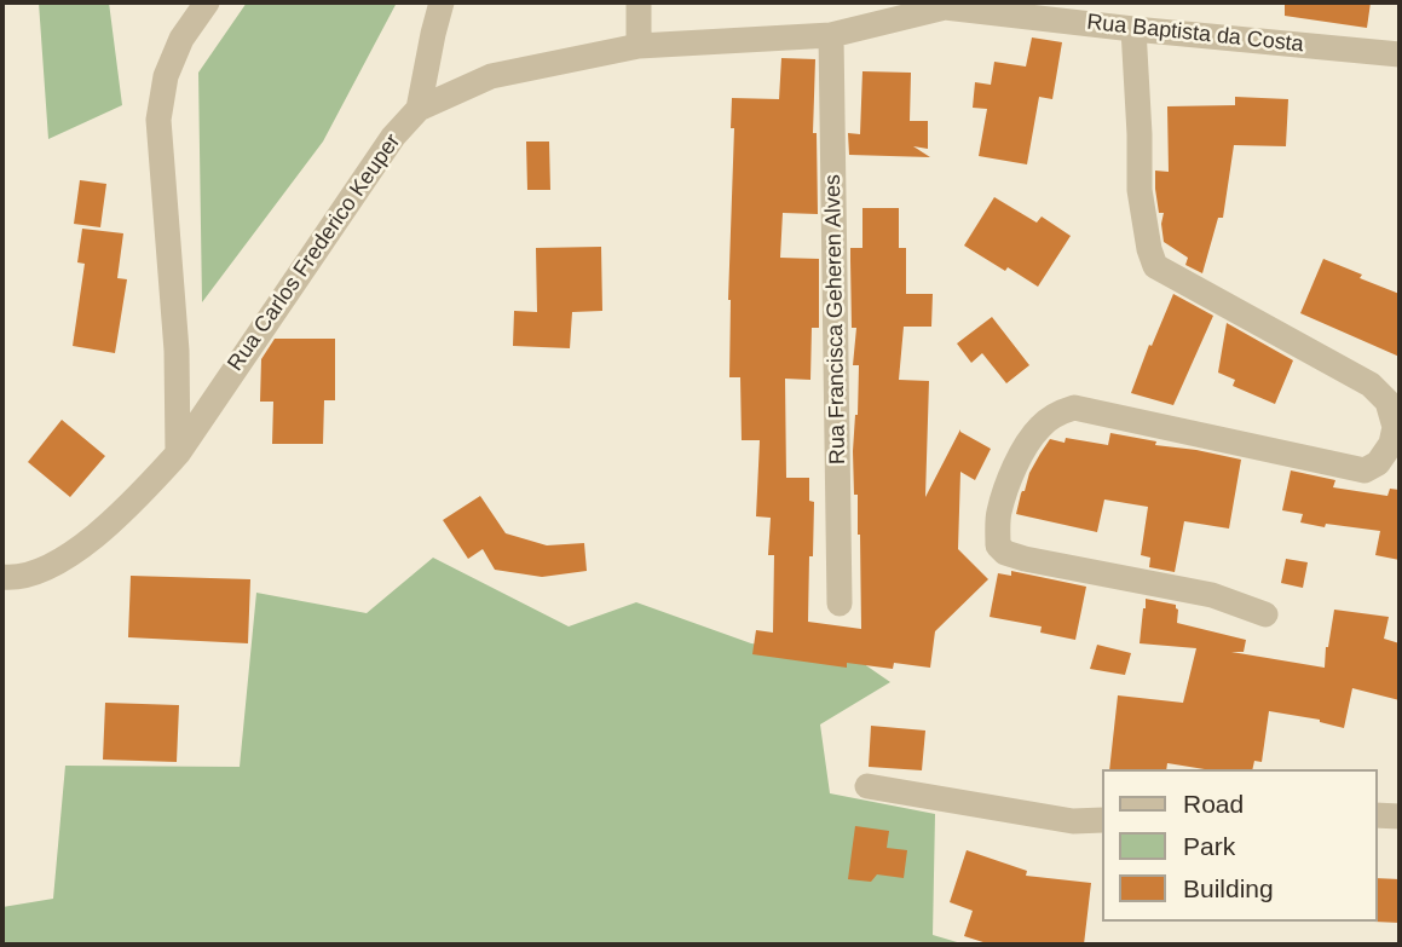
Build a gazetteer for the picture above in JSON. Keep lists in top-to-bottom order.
{
  "streets": {
    "street": ["Rua Baptista da Costa", "Rua Carlos Frederico Keuper", "Rua Francisca Geheren Alves"]
  },
  "crossings": [
    ["Rua Baptista da Costa", "Rua Carlos Frederico Keuper"],
    ["Rua Carlos Frederico Keuper", "Rua Francisca Geheren Alves"]
  ],
  "legend": ["Road", "Park", "Building"]
}
